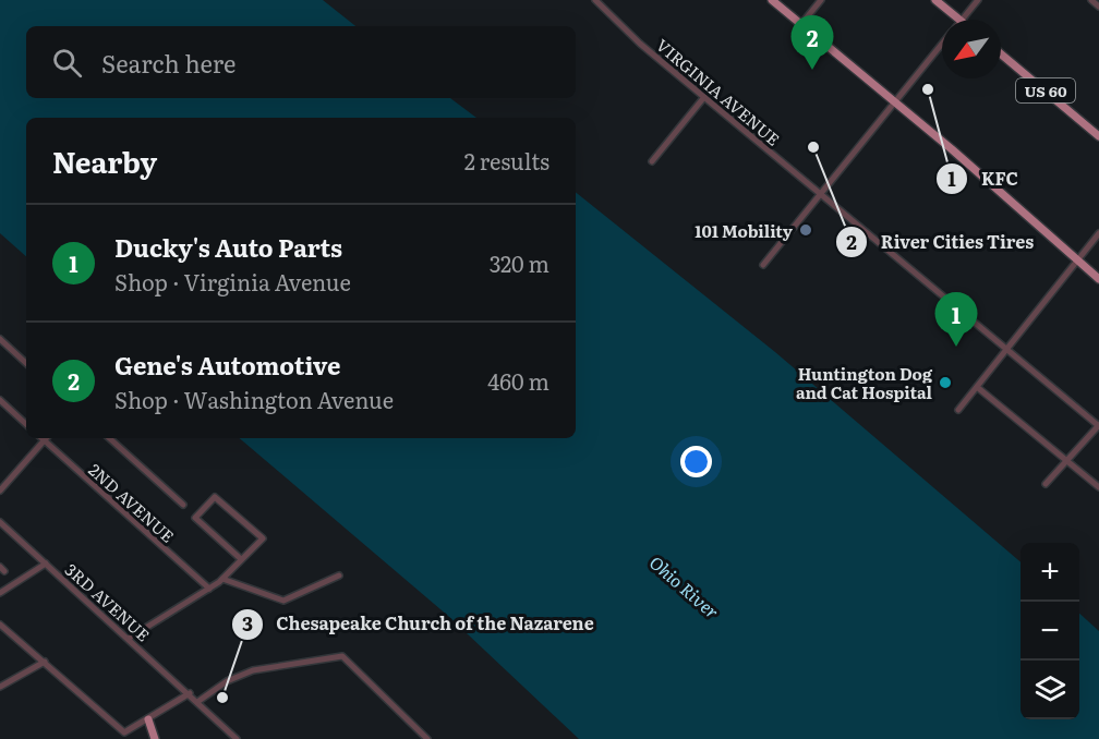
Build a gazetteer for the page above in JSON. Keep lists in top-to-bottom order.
{
  "streets": {
    "main road": ["US 60"],
    "street": ["VIRGINIA AVENUE", "2ND AVENUE", "3RD AVENUE"]
  },
  "water": ["Ohio River"],
  "places": [
    "KFC",
    "River Cities Tires",
    "101 Mobility",
    "Huntington Dog and Cat Hospital",
    "Chesapeake Church of the Nazarene"
  ],
  "north": "bottom left",
  "page": {
    "pins": ["2", "1"],
    "search": "Search here",
    "heading": ["Nearby", "2 results"],
    "list": [
      {
        "mark": "1",
        "name": "Ducky's Auto Parts",
        "note": "Shop · Virginia Avenue",
        "value": "320 m"
      },
      {
        "mark": "2",
        "name": "Gene's Automotive",
        "note": "Shop · Washington Avenue",
        "value": "460 m"
      }
    ],
    "map_buttons": ["+", "−"]
  }
}
